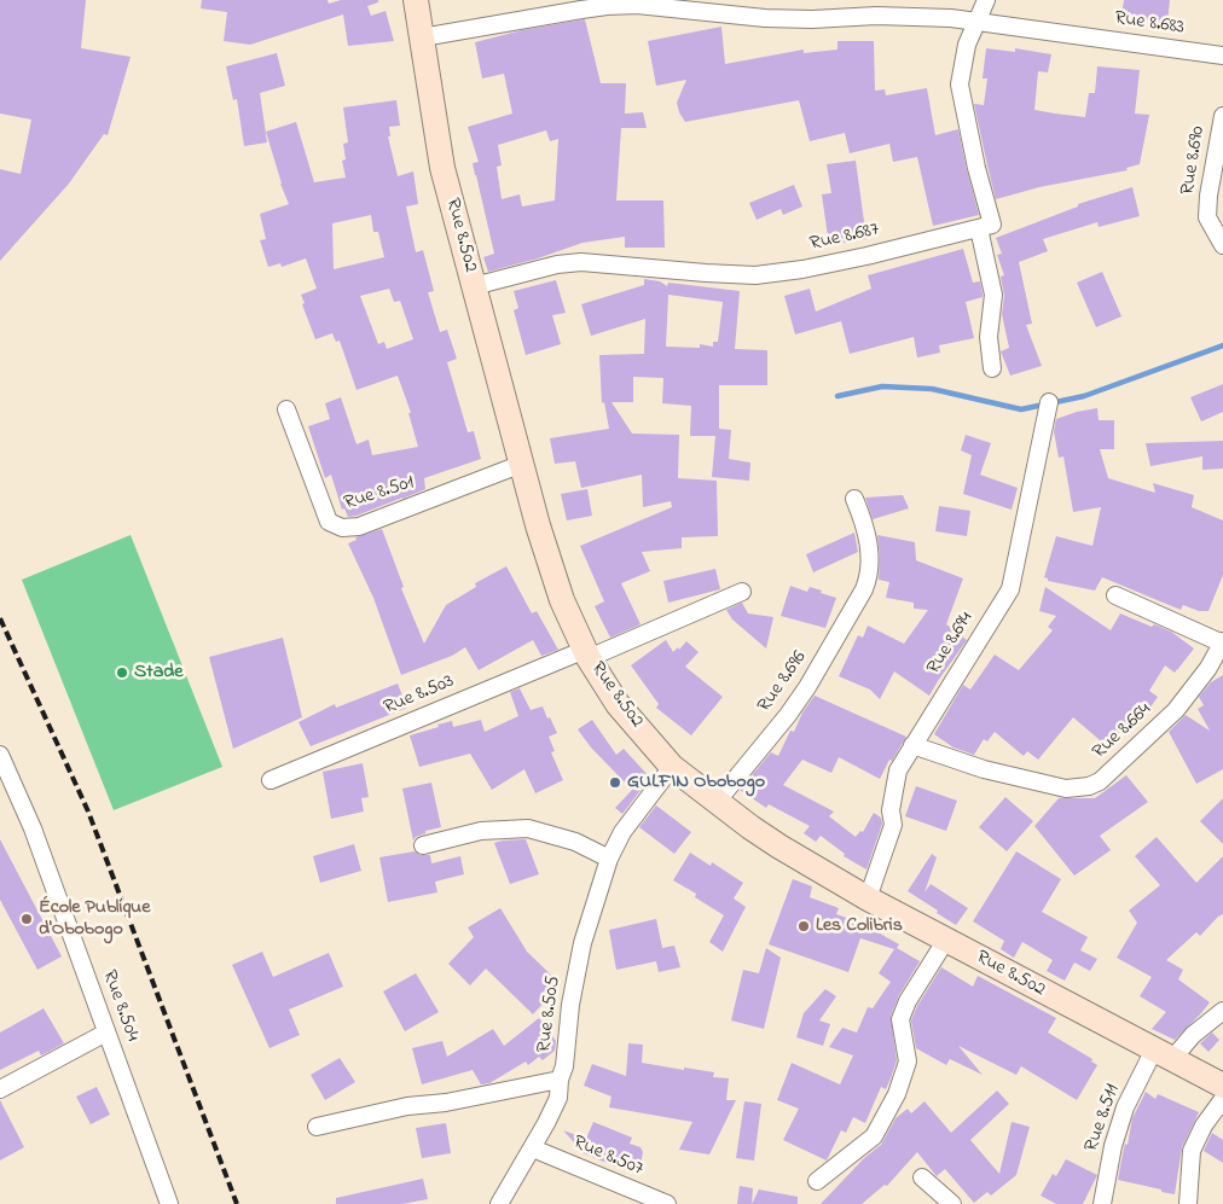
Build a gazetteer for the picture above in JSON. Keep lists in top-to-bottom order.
{
  "streets": {
    "main road": ["Rue 8.502"],
    "street": [
      "Rue 8.683",
      "Rue 8.690",
      "Rue 8.687",
      "Rue 8.501",
      "Rue 8.694",
      "Rue 8.696",
      "Rue 8.503",
      "Rue 8.664",
      "Rue 8.504",
      "Rue 8.505",
      "Rue 8.511",
      "Rue 8.507"
    ]
  },
  "crossings": [
    ["Rue 8.683", "Rue 8.502"],
    ["Rue 8.502", "Rue 8.687"],
    ["Rue 8.502", "Rue 8.501"],
    ["Rue 8.502", "Rue 8.694"],
    ["Rue 8.502", "Rue 8.696"],
    ["Rue 8.502", "Rue 8.503"],
    ["Rue 8.502", "Rue 8.505"],
    ["Rue 8.502", "Rue 8.511"],
    ["Rue 8.694", "Rue 8.664"]
  ],
  "places": [
    "Stade",
    "GULFIN Obobogo",
    "École Publique d'Obobogo",
    "Les Colibris"
  ]
}
